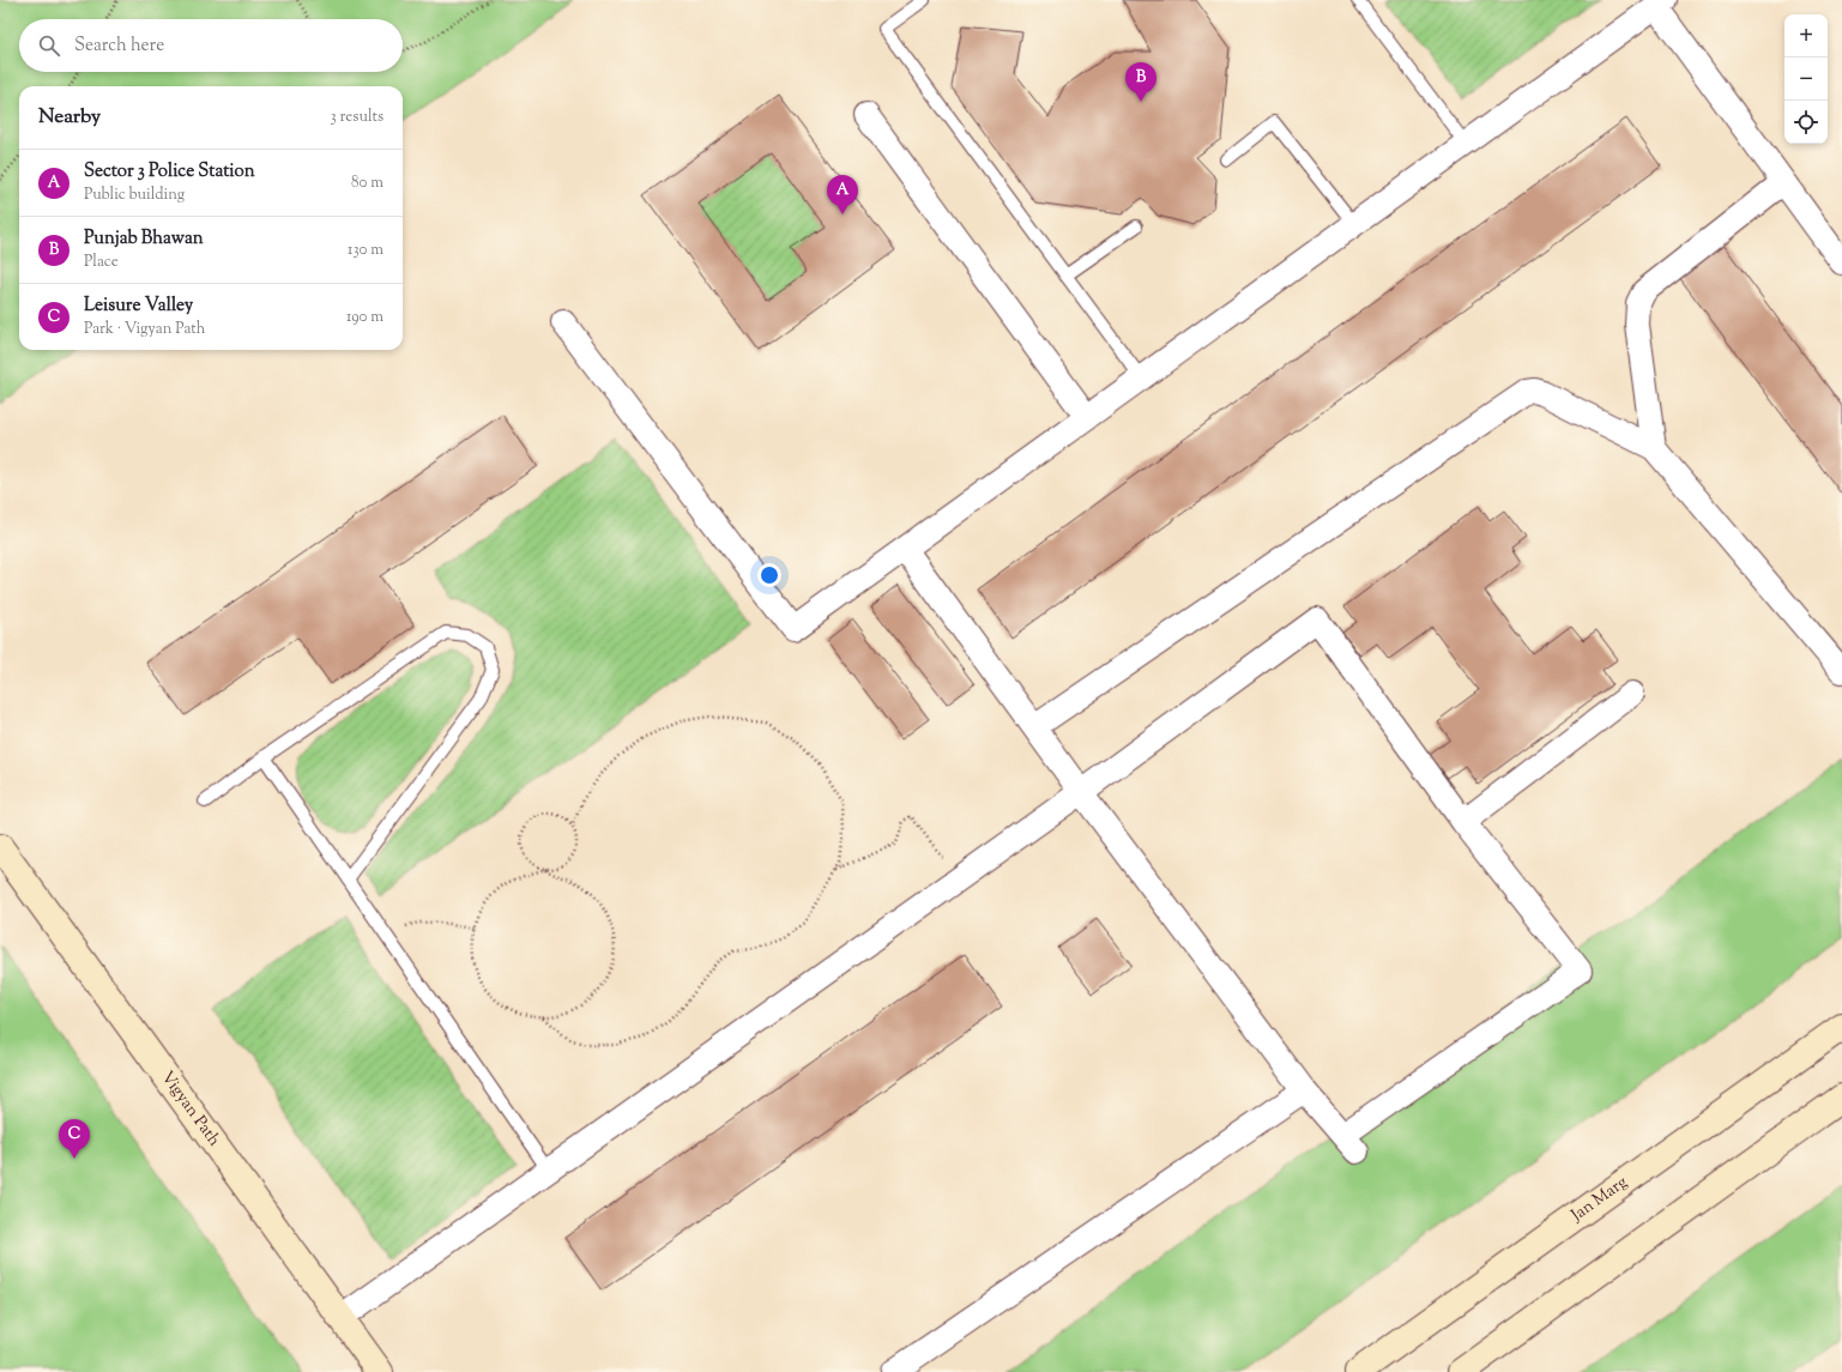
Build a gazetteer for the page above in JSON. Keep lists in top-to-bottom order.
{
  "streets": {
    "main road": ["Vigyan Path", "Jan Marg"]
  },
  "page": {
    "map_buttons": ["+", "−"],
    "search": "Search here",
    "pins": ["B", "A", "C"],
    "heading": ["Nearby", "3 results"],
    "list": [
      {
        "mark": "A",
        "name": "Sector 3 Police Station",
        "note": "Public building",
        "value": "80 m"
      },
      {
        "mark": "B",
        "name": "Punjab Bhawan",
        "note": "Place",
        "value": "130 m"
      },
      {
        "mark": "C",
        "name": "Leisure Valley",
        "note": "Park · Vigyan Path",
        "value": "190 m"
      }
    ]
  }
}
